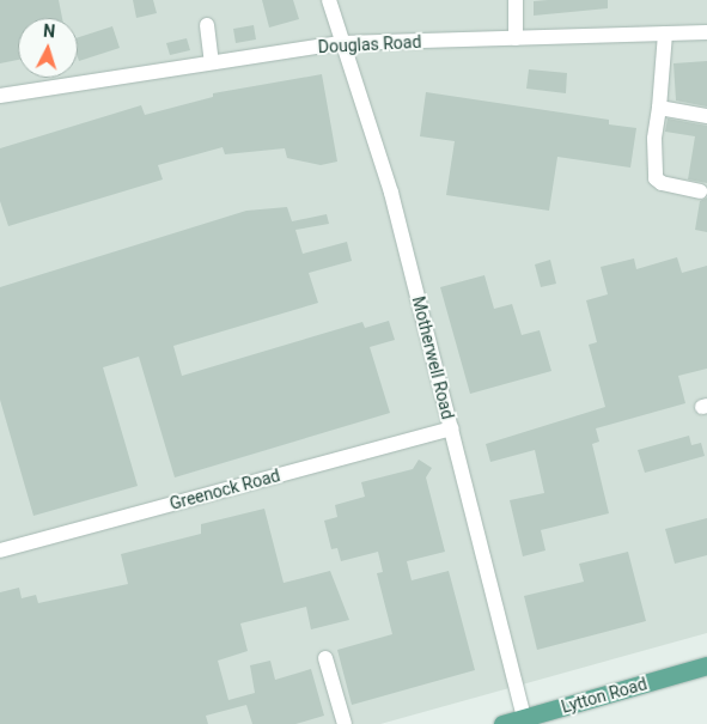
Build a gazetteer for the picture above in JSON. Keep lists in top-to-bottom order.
{
  "streets": {
    "main road": ["Lytton Road"],
    "street": ["Douglas Road", "Motherwell Road", "Greenock Road"]
  },
  "crossings": [
    ["Douglas Road", "Motherwell Road"],
    ["Motherwell Road", "Greenock Road"],
    ["Motherwell Road", "Lytton Road"]
  ],
  "north": "top"
}
